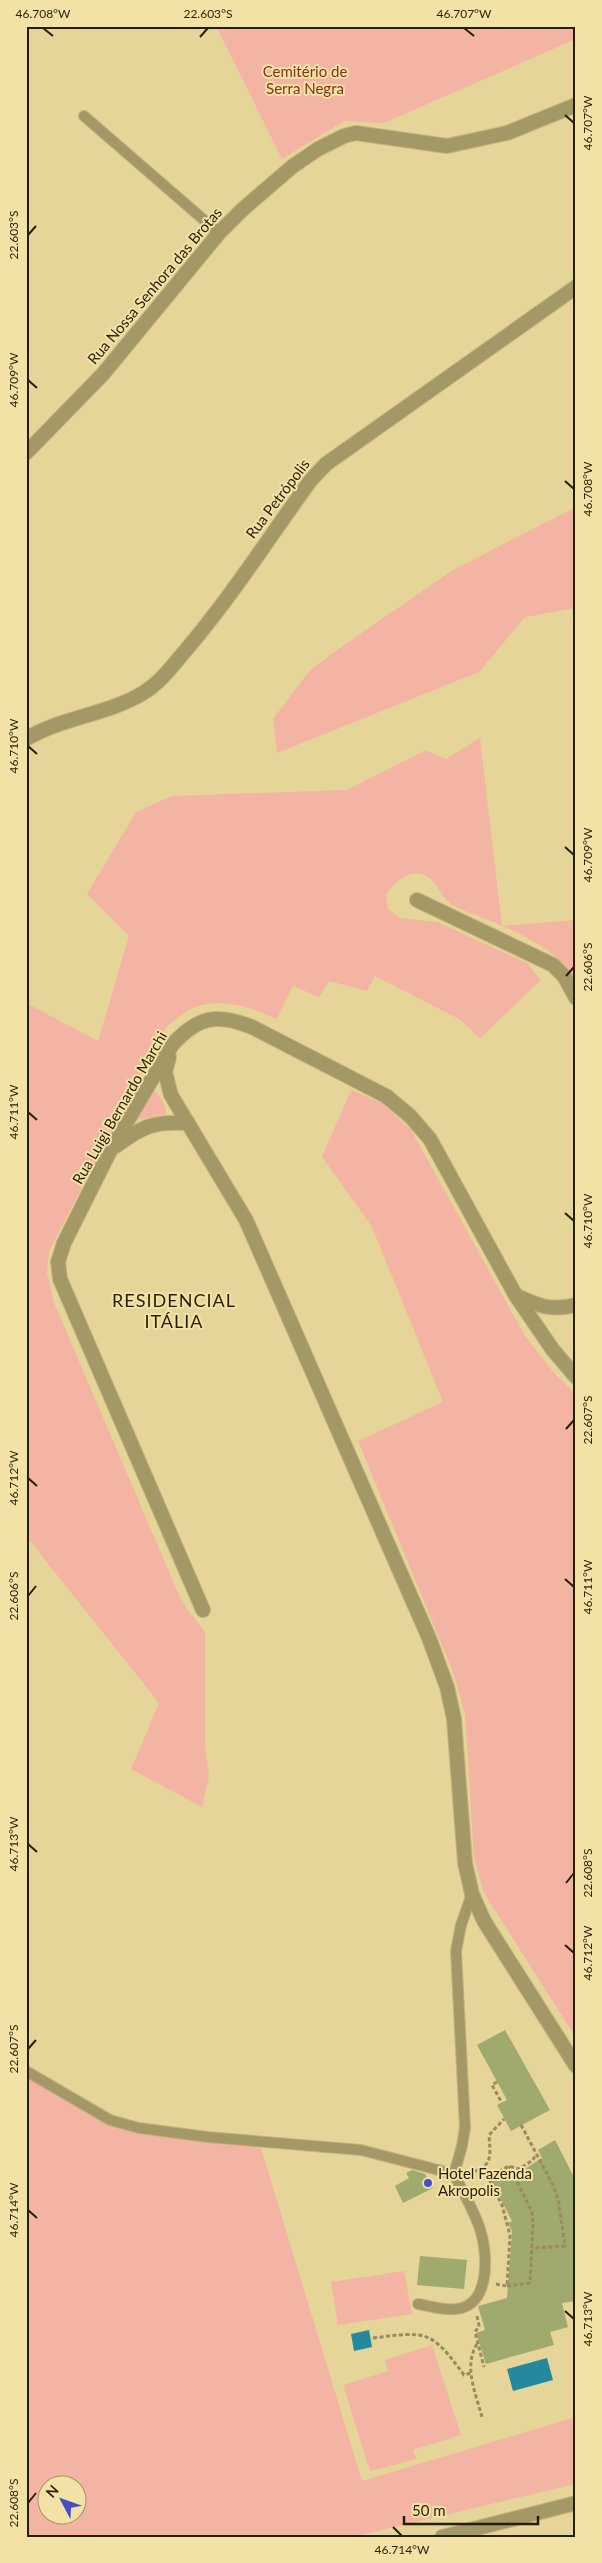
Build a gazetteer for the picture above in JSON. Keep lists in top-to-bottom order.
{
  "streets": {
    "street": ["Rua Nossa Senhora das Brotas", "Rua Petrópolis", "Rua Luigi Bernardo Marchi"]
  },
  "districts": ["RESIDENCIAL ITÁLIA"],
  "parks": ["Cemitério de Serra Negra"],
  "places": ["Hotel Fazenda Akropolis"],
  "scale_bar": "50 m",
  "north": "top left",
  "coordinates": [
    "46.708°W",
    "22.603°S",
    "46.707°W",
    "46.709°W",
    "46.710°W",
    "22.606°S",
    "46.711°W",
    "22.607°S",
    "46.712°W",
    "46.713°W",
    "22.608°S",
    "46.714°W"
  ]
}
